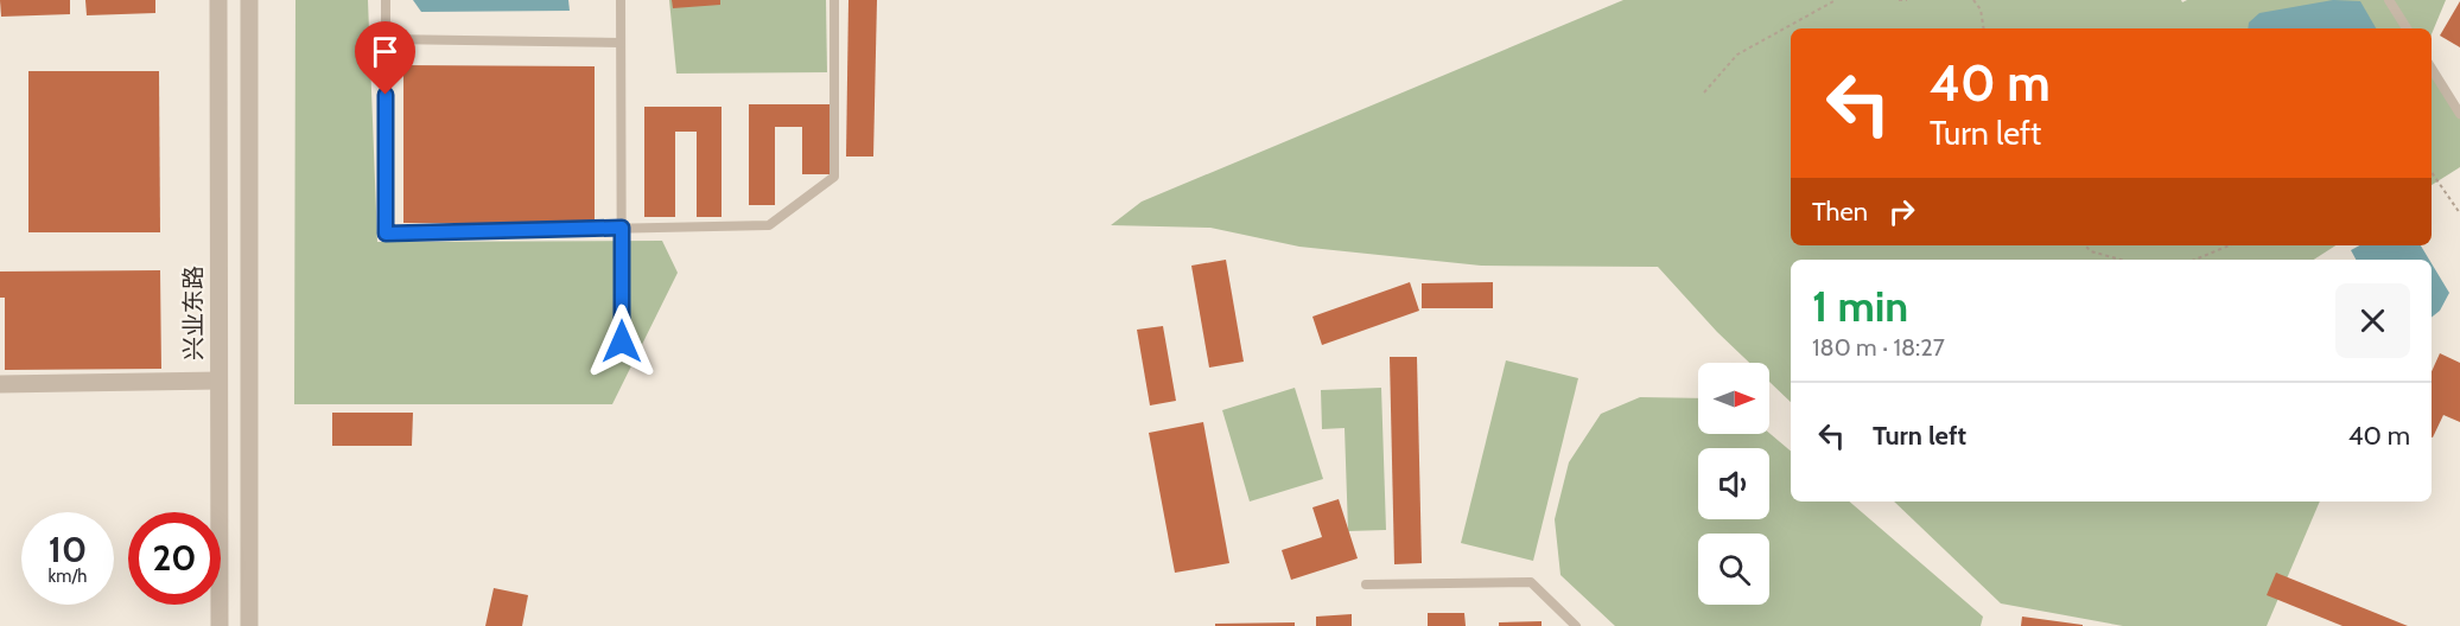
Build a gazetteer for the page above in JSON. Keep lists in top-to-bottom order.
{
  "streets": {
    "street": ["兴业东路"]
  },
  "north": "right",
  "page": {
    "turn": ["40 m", "Turn left"],
    "then": "Then",
    "heading": ["1 min", "180 m · 18:27"],
    "list": [
      {
        "name": "Turn left",
        "value": "40 m"
      }
    ],
    "speed": "10 km/h",
    "limit": "20"
  }
}
